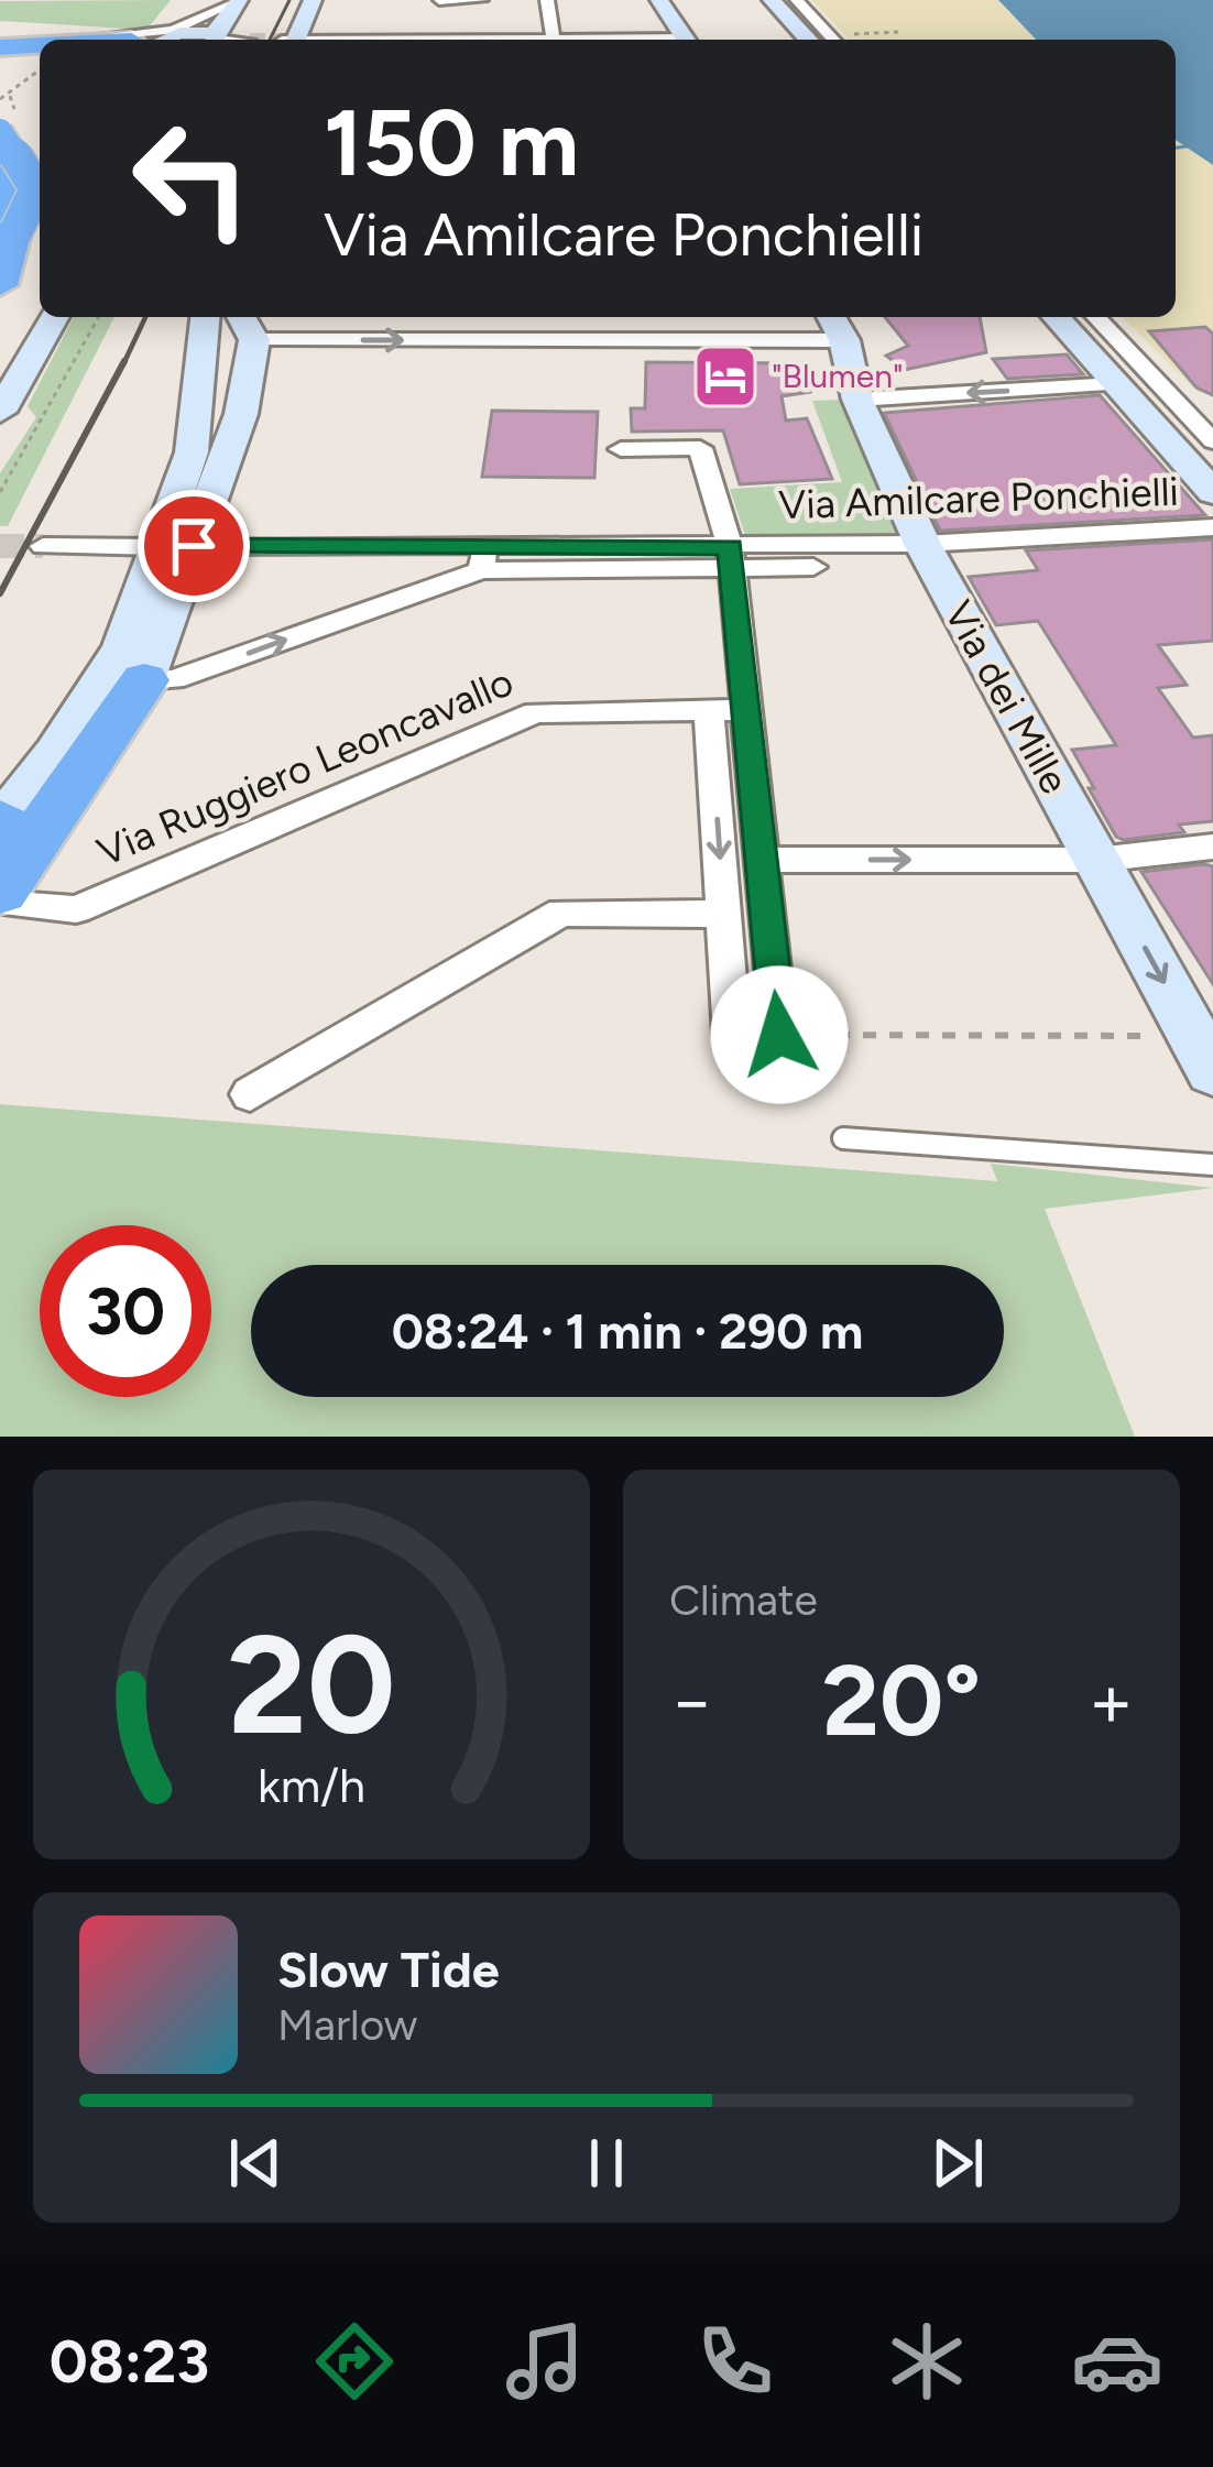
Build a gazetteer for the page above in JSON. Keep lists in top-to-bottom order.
{
  "streets": {
    "street": ["Via Amilcare Ponchielli", "Via dei Mille", "Via Ruggiero Leoncavallo"]
  },
  "crossings": [
    ["Via Amilcare Ponchielli", "Via dei Mille"]
  ],
  "places": {
    "hotel": ["\"Blumen\""]
  },
  "page": {
    "turn": ["150 m", "Via Amilcare Ponchielli"],
    "limit": "30",
    "trip": "08:24 · 1 min · 290 m",
    "tile": "Climate",
    "heat": ["−", "20°", "+"],
    "song": ["Slow Tide", "Marlow"],
    "tabs": "08:23",
    "gauge": ["20", "km/h"]
  }
}
